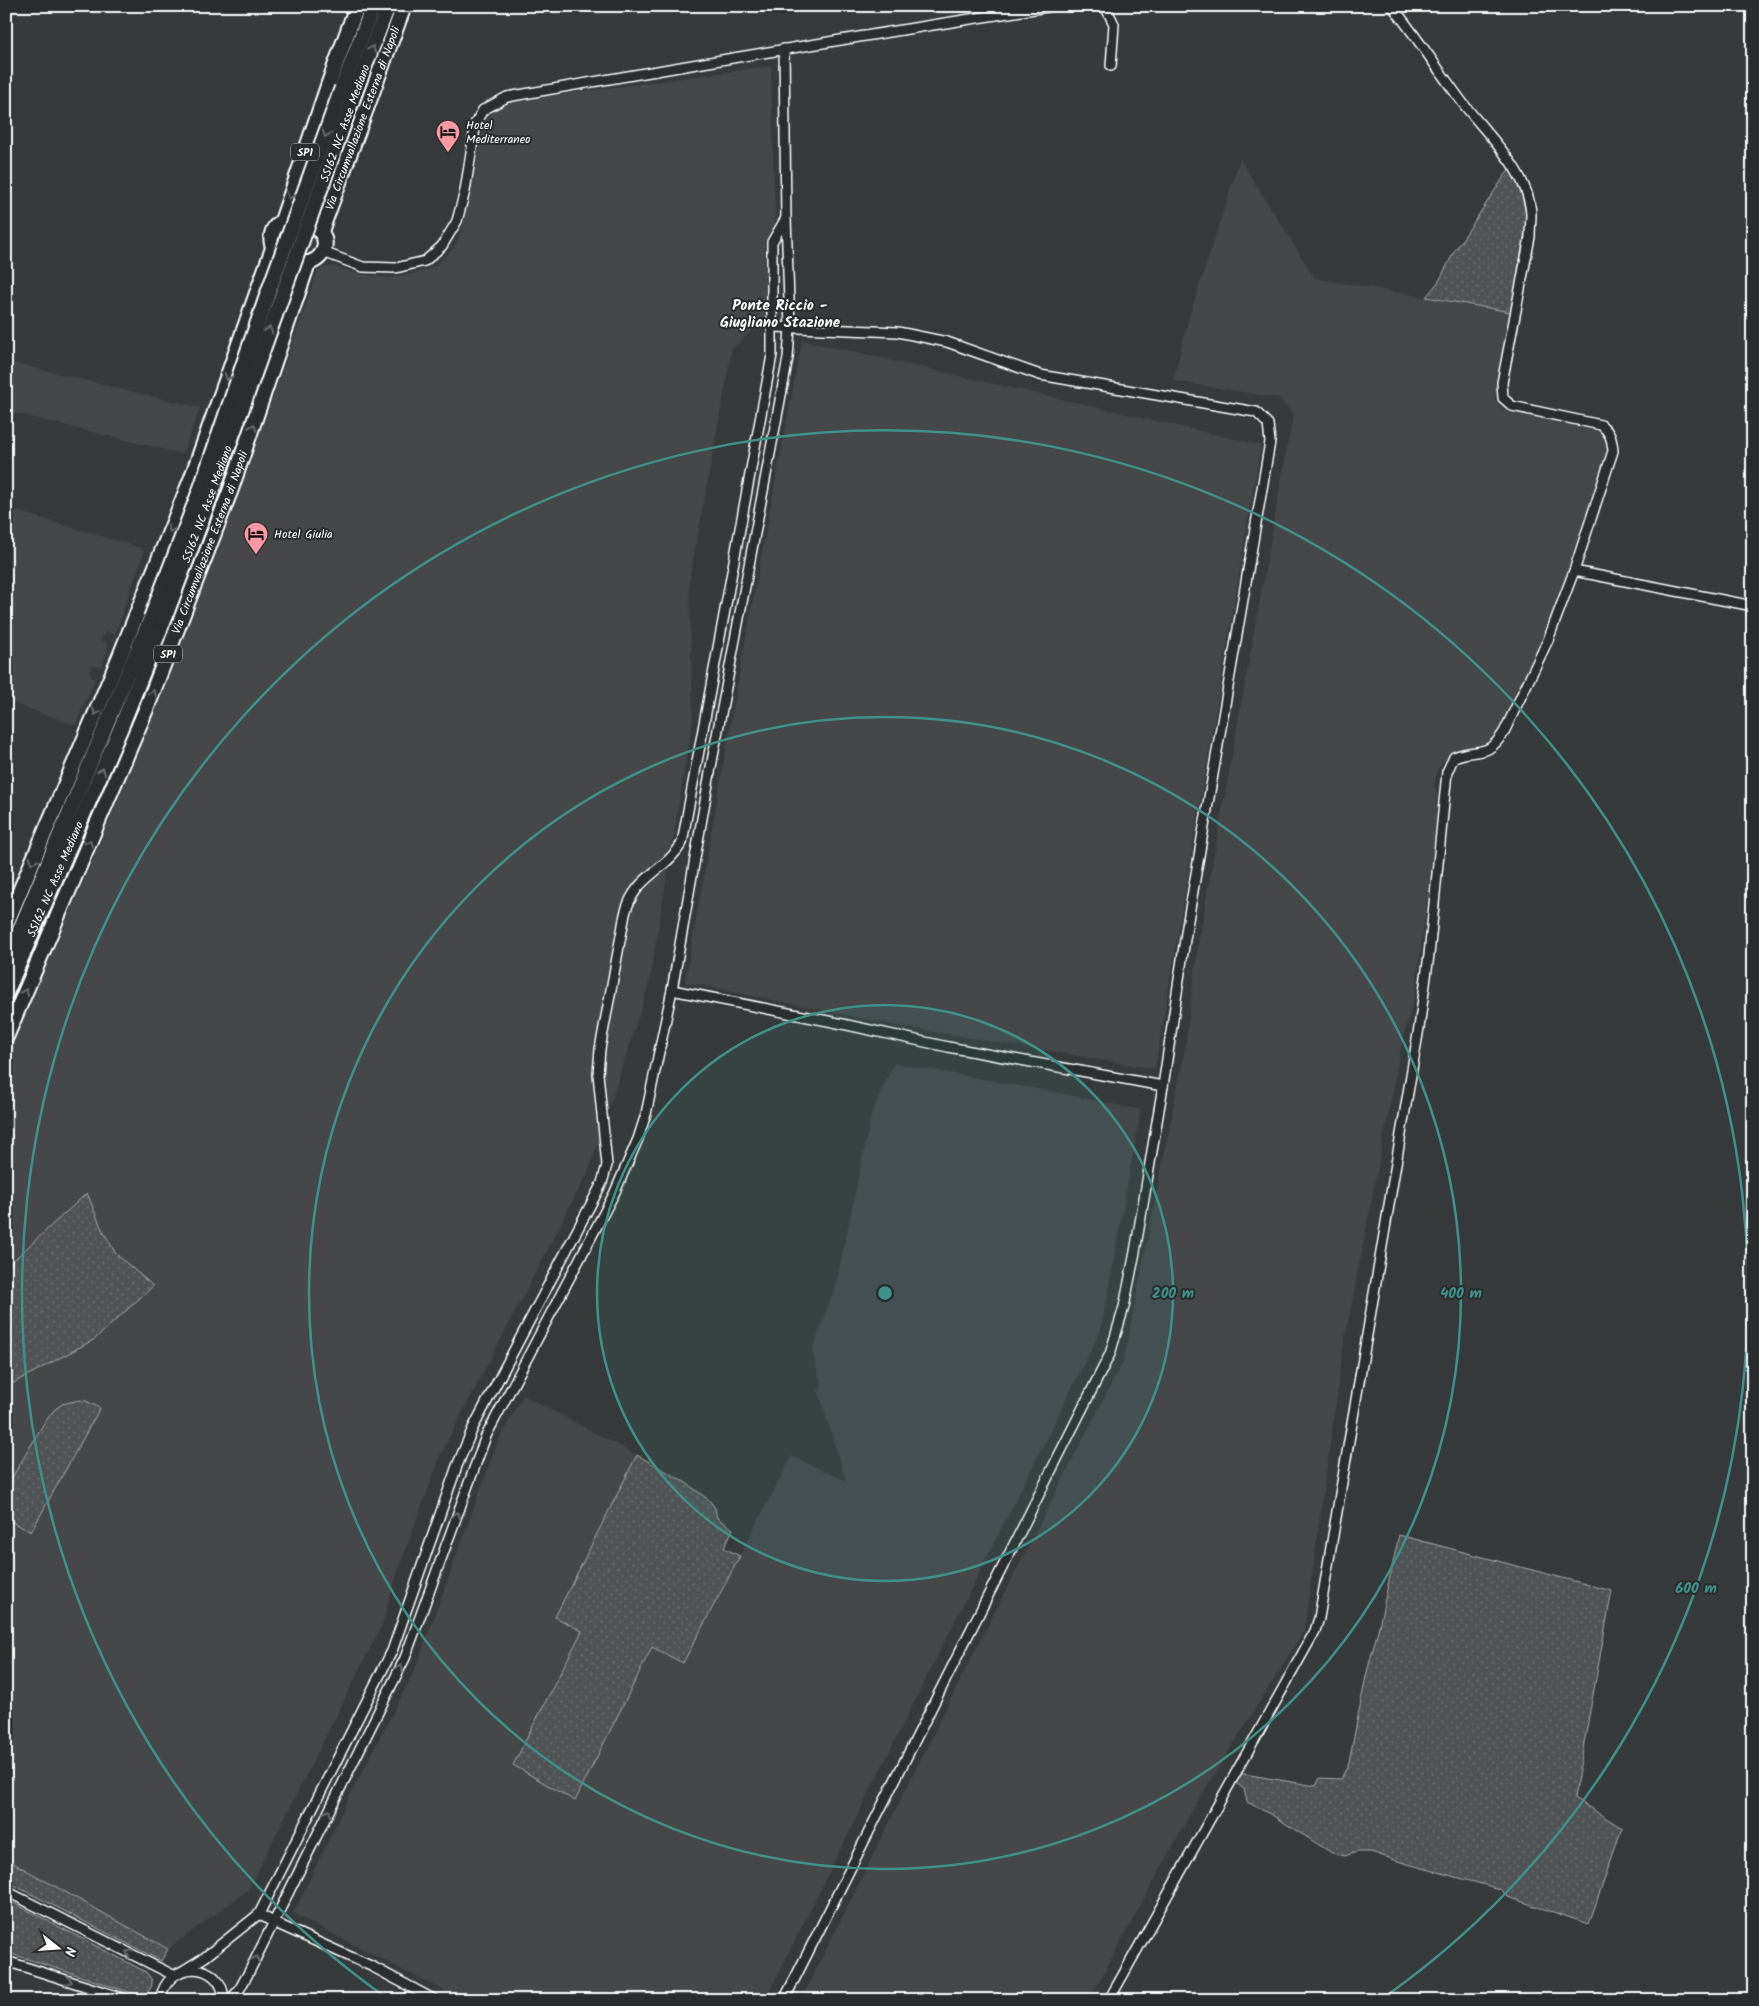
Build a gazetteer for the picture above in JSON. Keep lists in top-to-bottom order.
{
  "streets": {
    "main road": ["Via Circumvallazione Esterna di Napoli", "SS162 NC Asse Mediano", "SP1"]
  },
  "districts": ["Ponte Riccio - Giugliano Stazione"],
  "places": {
    "hotel": ["Hotel Mediterraneo", "Hotel Giulia"]
  },
  "north": "right",
  "rings": ["200 m", "400 m", "600 m"]
}
